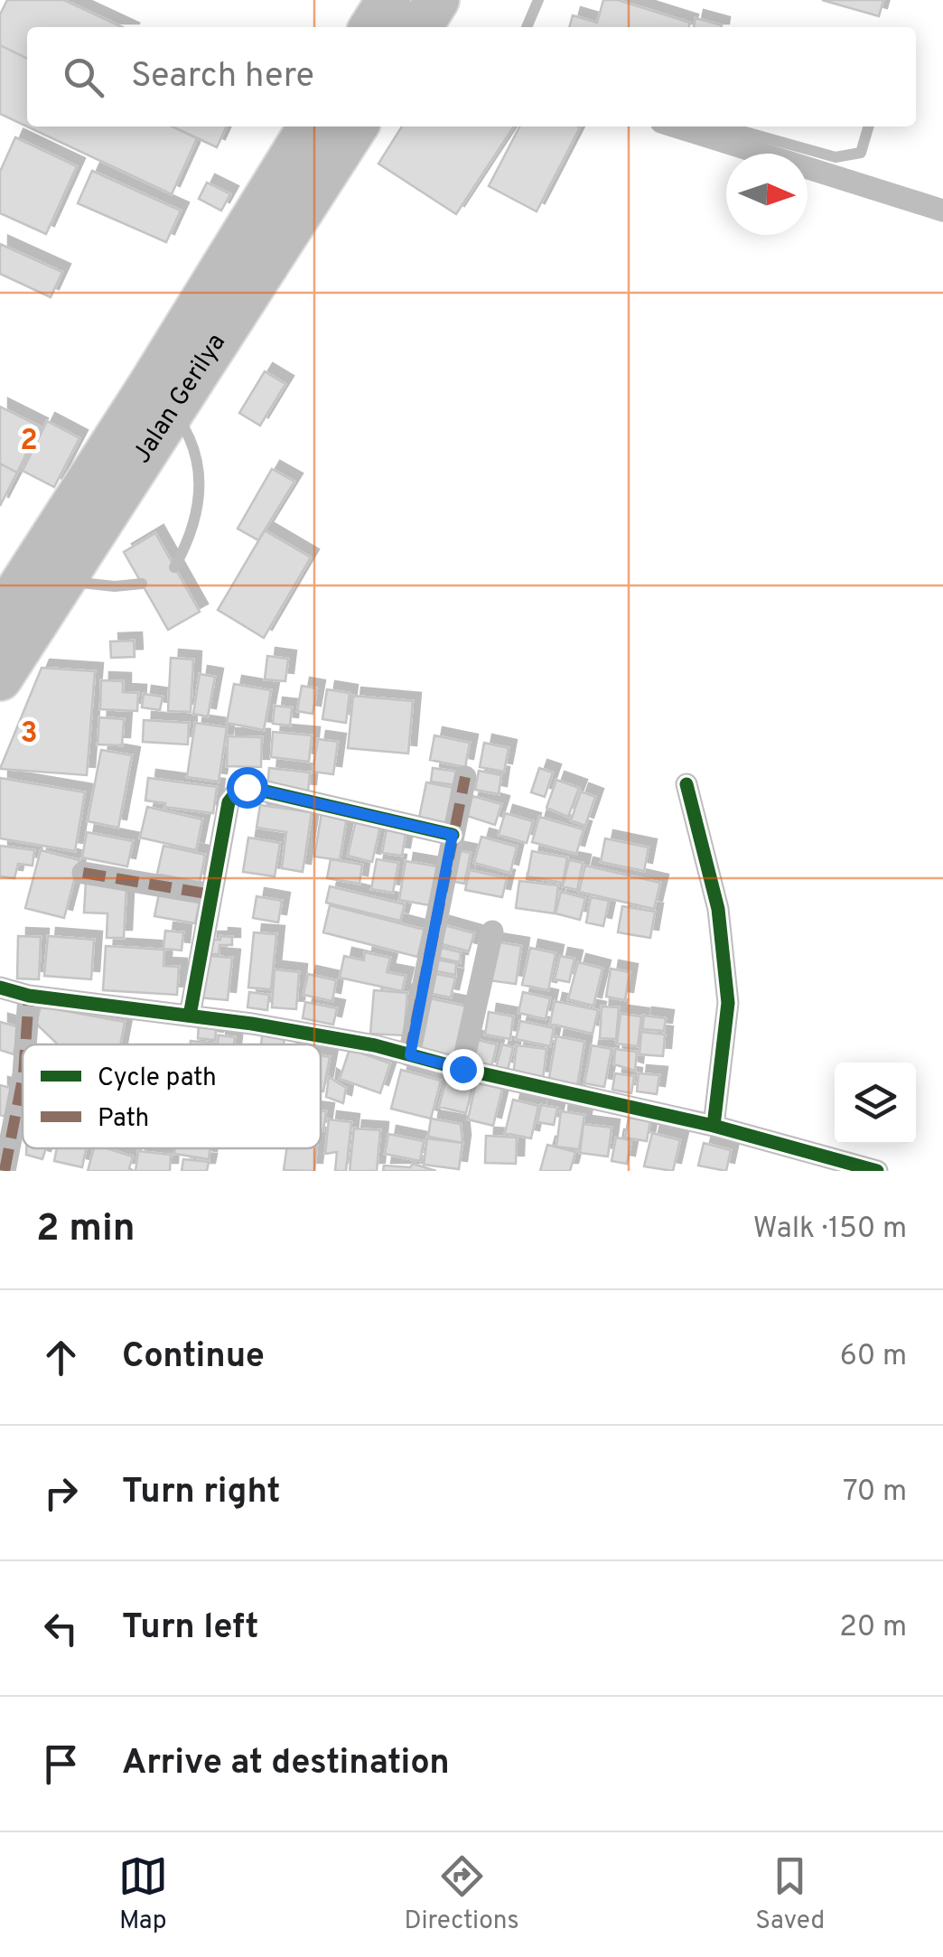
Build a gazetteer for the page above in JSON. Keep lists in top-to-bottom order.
{
  "streets": {
    "highway": ["Jalan Gerilya"]
  },
  "legend": ["Cycle path", "Path"],
  "north": "right",
  "page": {
    "search": "Search here",
    "heading": ["2 min", "Walk · 150 m"],
    "list": [
      ["Continue", "60 m"],
      ["Turn right", "70 m"],
      ["Turn left", "20 m"],
      "Arrive at destination"
    ],
    "nav": ["Map", "Directions", "Saved"]
  },
  "grid": {
    "rows": ["2", "3"]
  }
}
